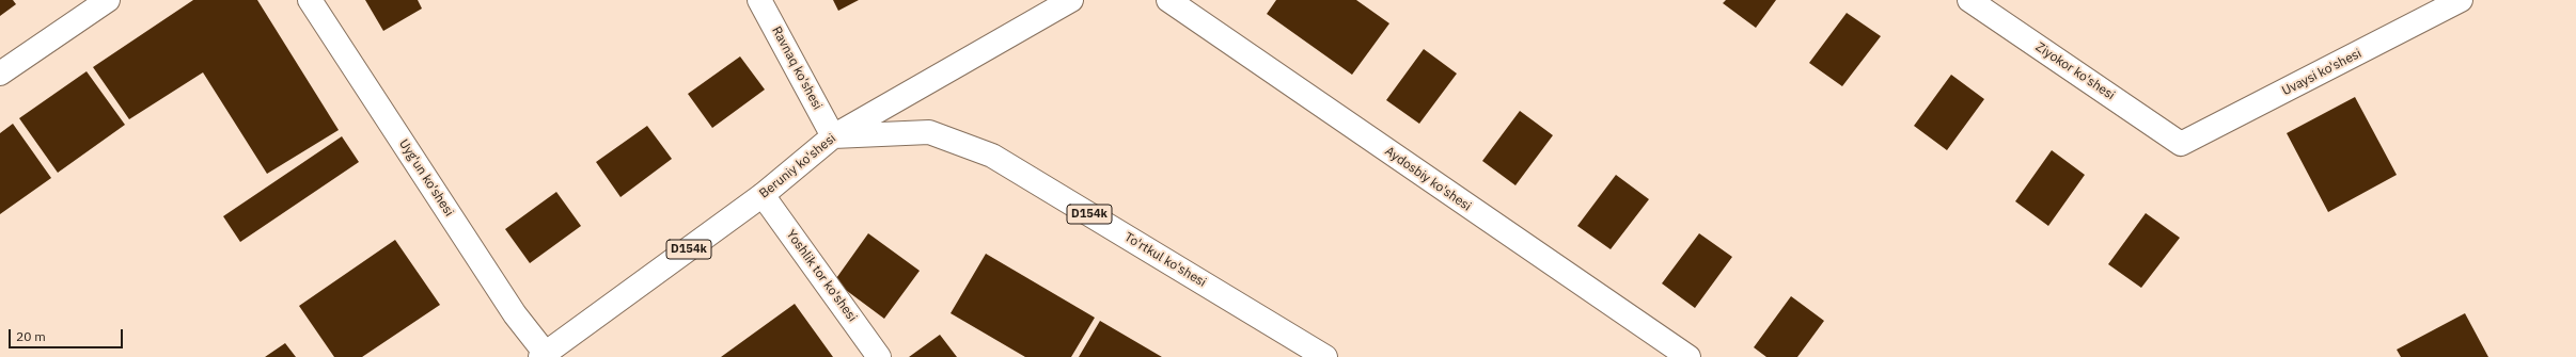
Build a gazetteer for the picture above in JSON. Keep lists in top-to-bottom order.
{
  "streets": {
    "street": [
      "Ravnaq ko'shesi",
      "Ziyokor ko'shesi",
      "Uvaysi ko'shesi",
      "Beruniy ko'shesi",
      "Uyg'un ko'shesi",
      "Aydosbiy ko'shesi",
      "D154k",
      "To'rtkul ko'shesi",
      "Yoshlik tor ko'shesi"
    ]
  },
  "crossings": [
    ["Ravnaq ko'shesi", "Beruniy ko'shesi"],
    ["Ravnaq ko'shesi", "To'rtkul ko'shesi"],
    ["Ziyokor ko'shesi", "Uvaysi ko'shesi"],
    ["Beruniy ko'shesi", "Uyg'un ko'shesi"],
    ["Beruniy ko'shesi", "To'rtkul ko'shesi"],
    ["Beruniy ko'shesi", "Yoshlik tor ko'shesi"]
  ],
  "scale_bar": "20 m"
}
